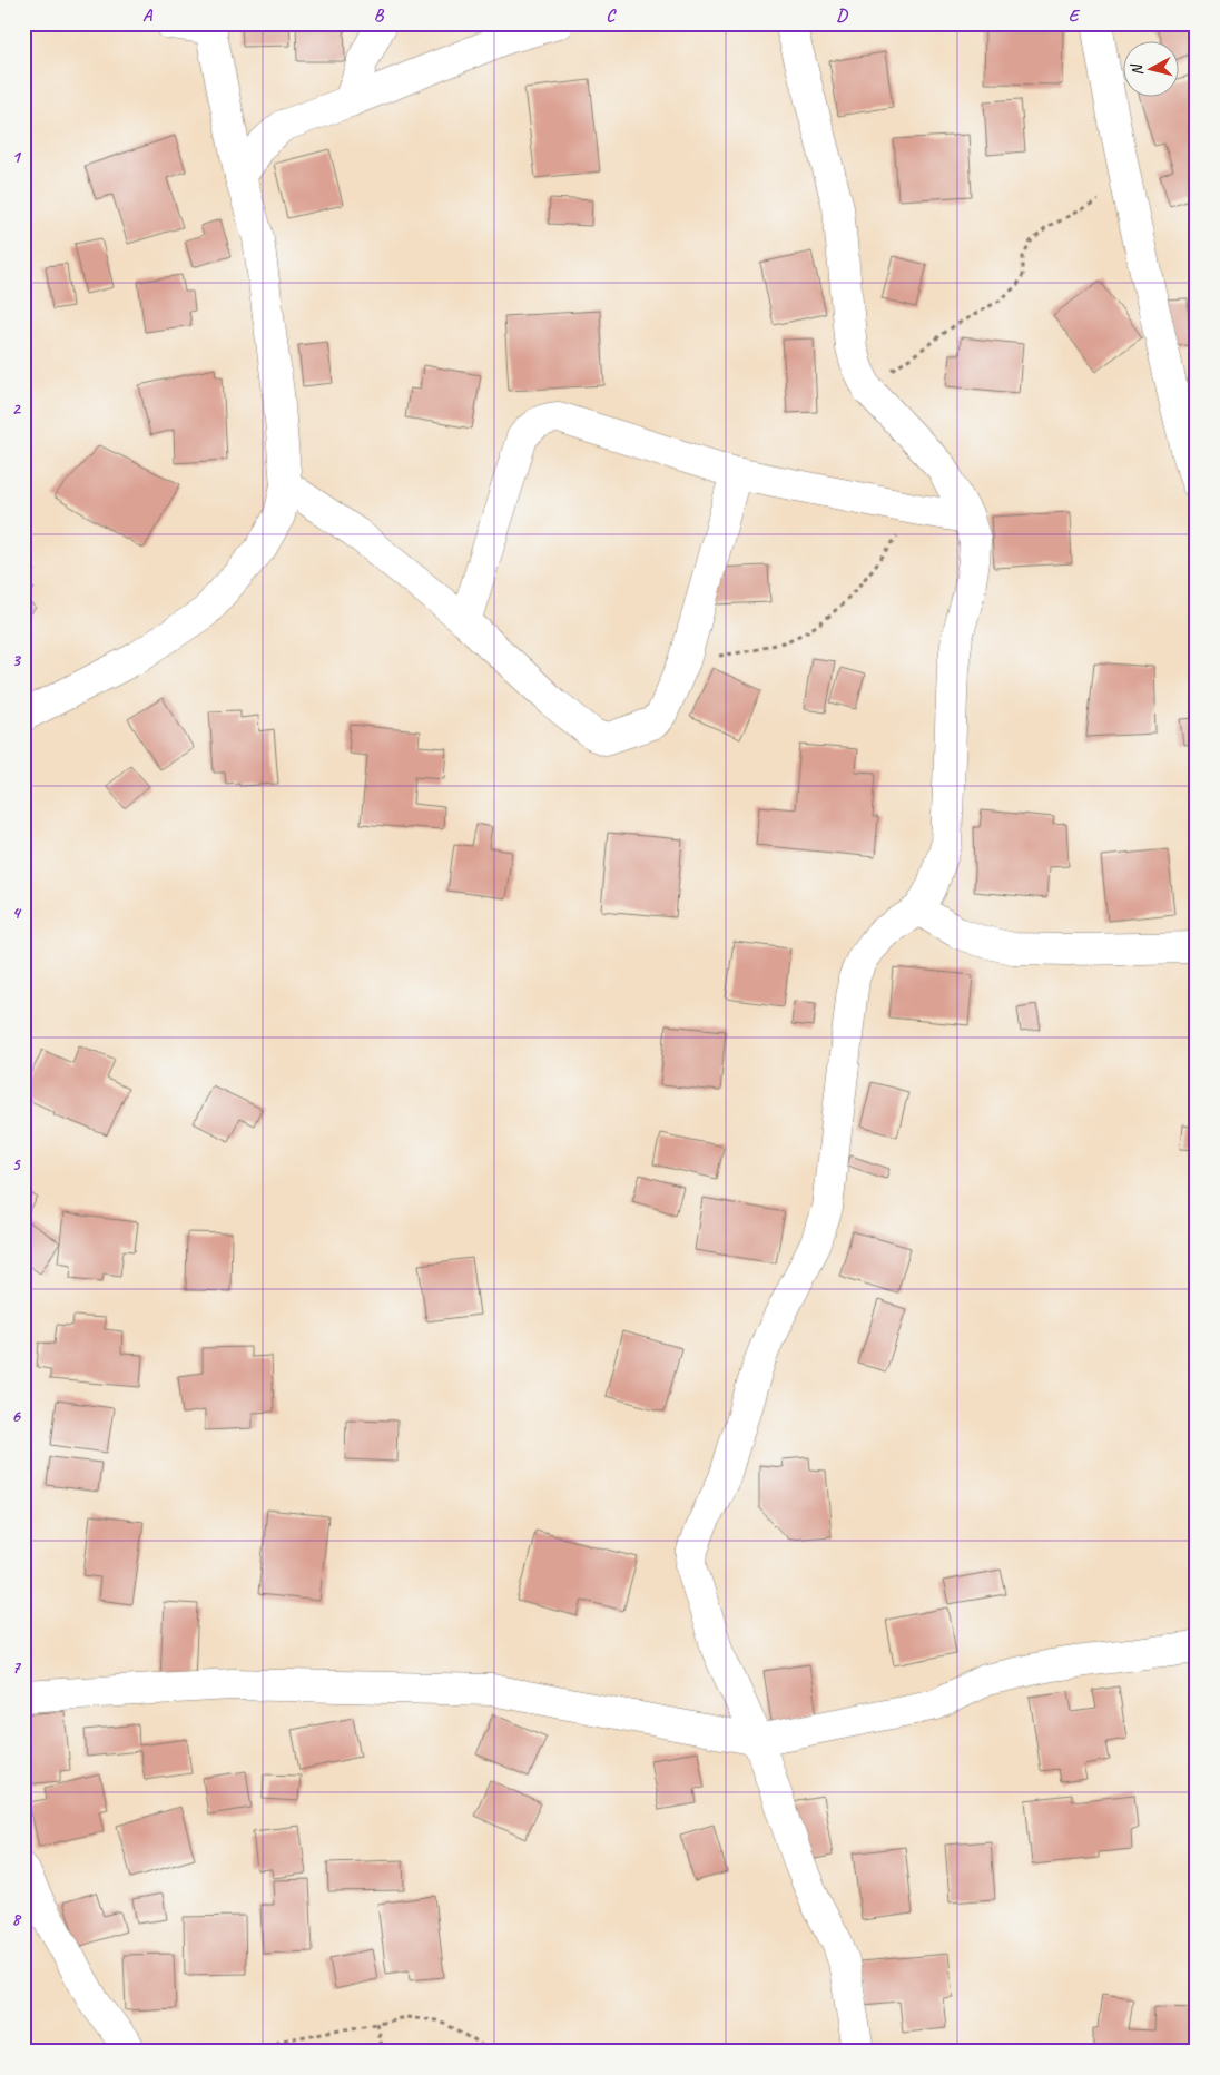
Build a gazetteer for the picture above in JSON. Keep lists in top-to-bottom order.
{
  "north": "left",
  "grid": {
    "columns": [
      "A",
      "B",
      "C",
      "D",
      "E"
    ],
    "rows": [
      "1",
      "2",
      "3",
      "4",
      "5",
      "6",
      "7",
      "8"
    ]
  }
}
